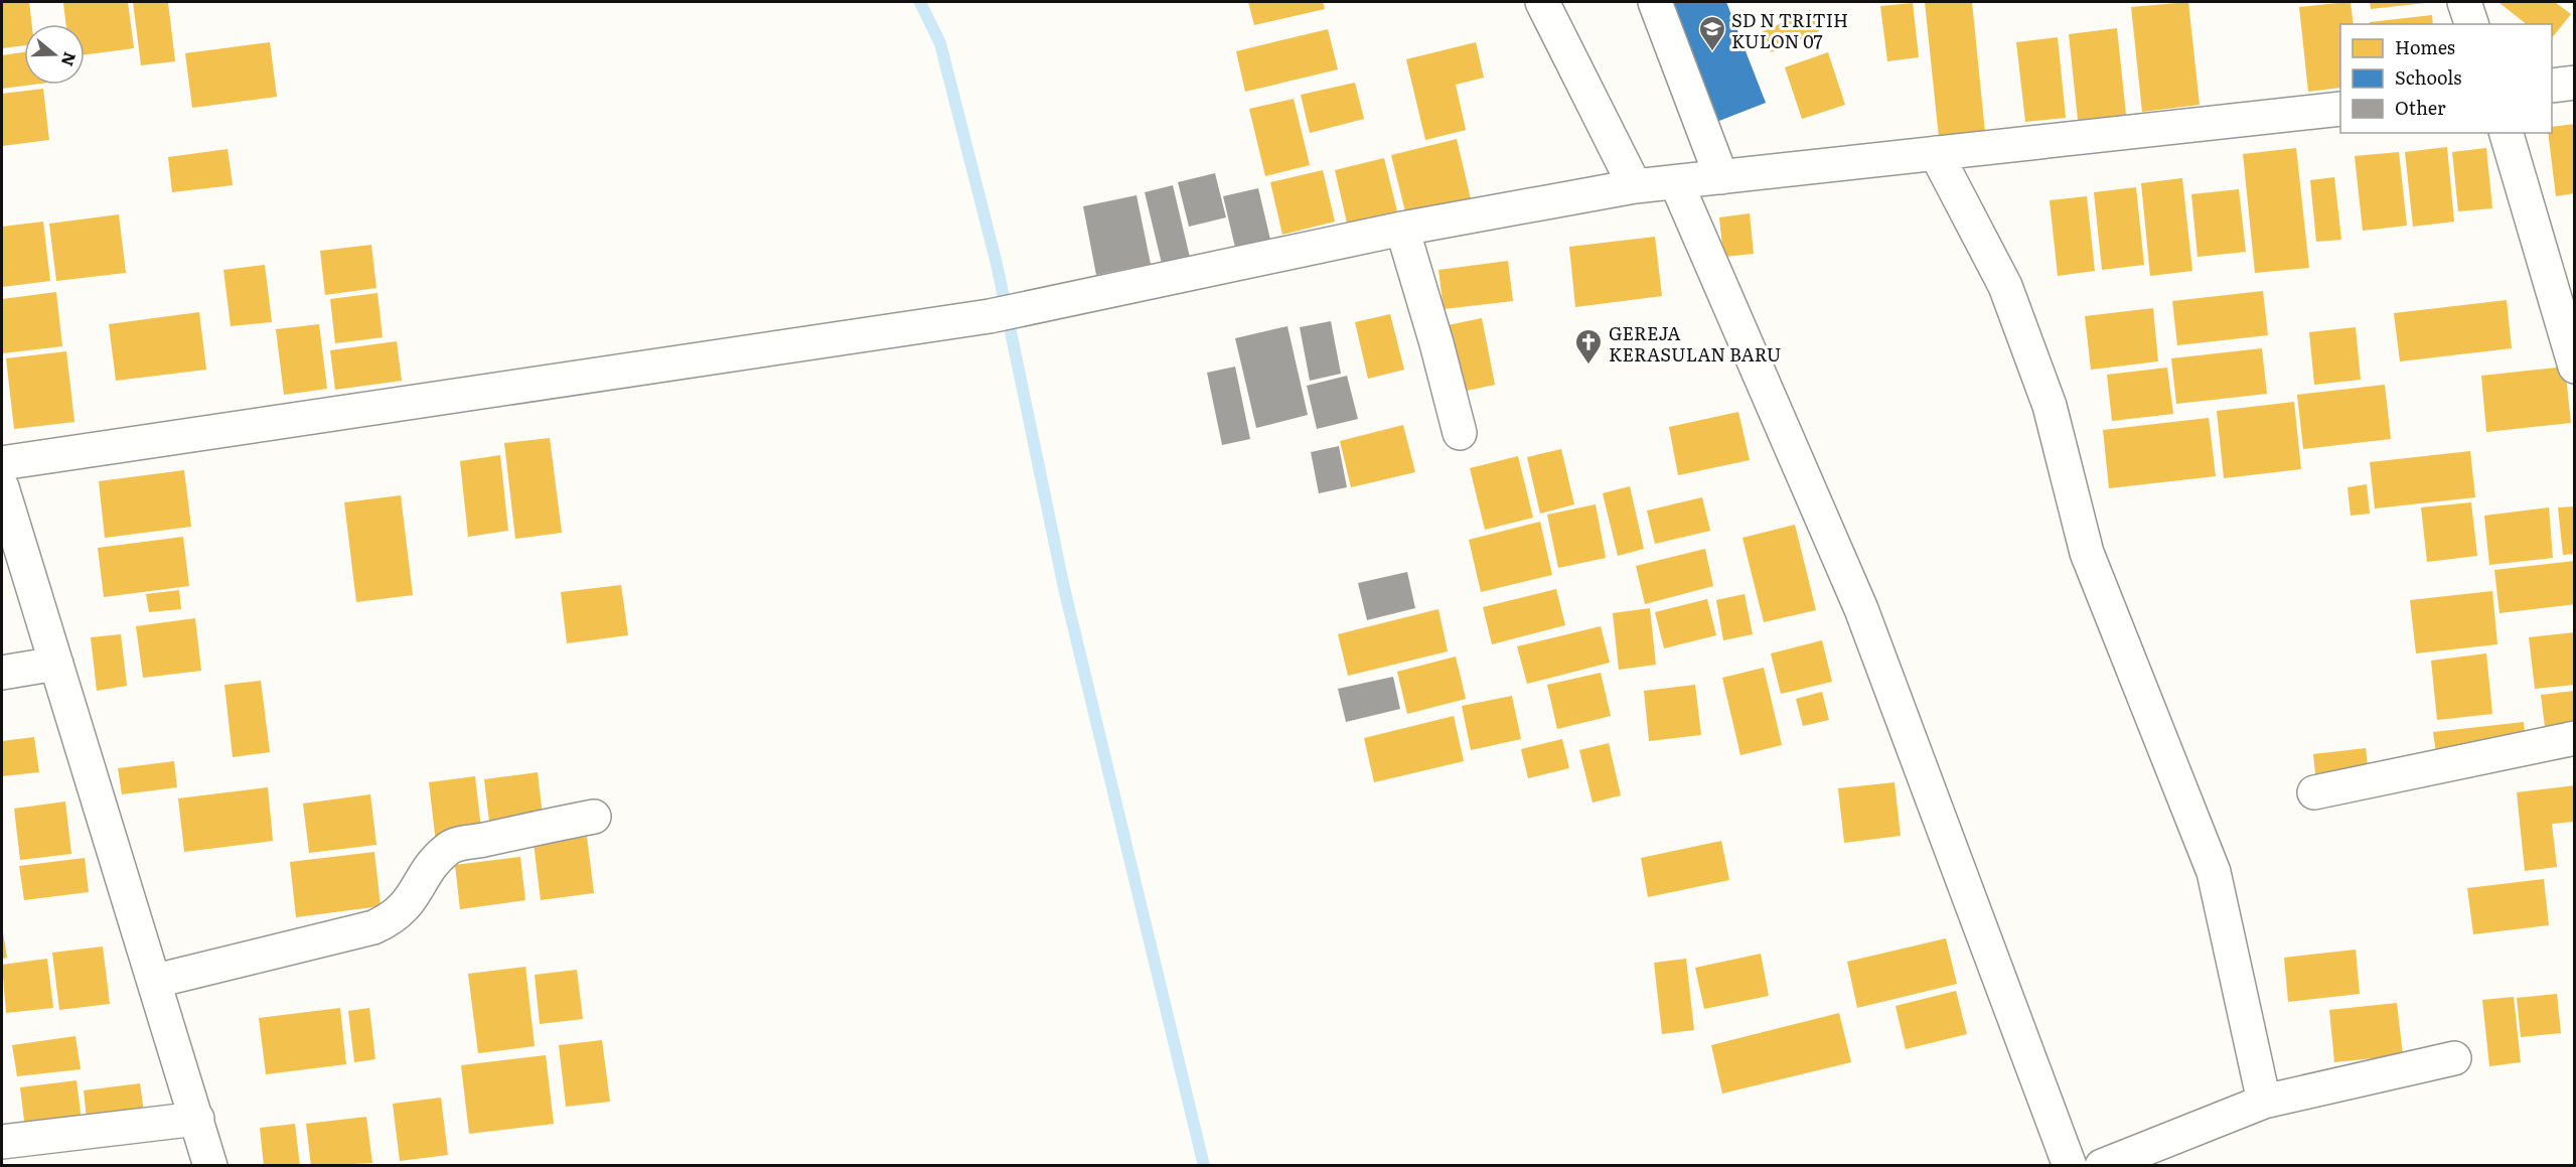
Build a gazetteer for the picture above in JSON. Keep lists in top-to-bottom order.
{
  "places": {
    "school or university": ["SD N TRITIH KULON 07"],
    "church": ["GEREJA KERASULAN BARU"]
  },
  "legend": ["Homes", "Schools", "Other"],
  "north": "right"
}
